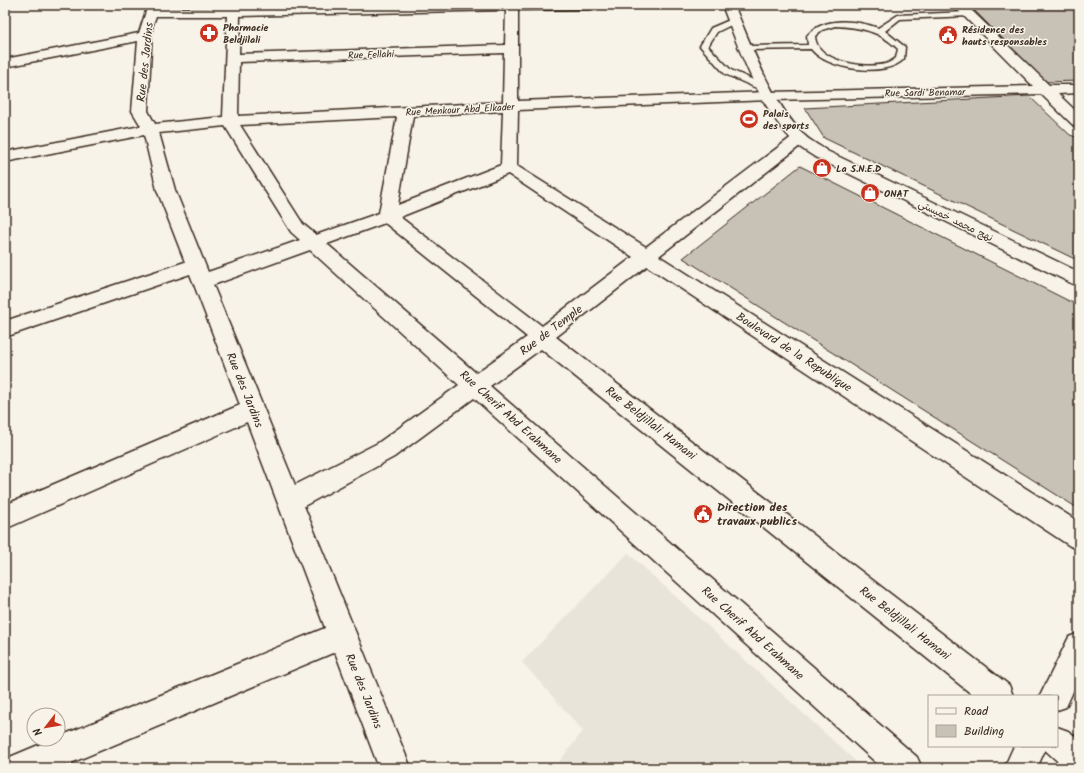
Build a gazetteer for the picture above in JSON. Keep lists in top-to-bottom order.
{
  "streets": {
    "street": [
      "Rue Fellahi",
      "Rue des Jardins",
      "Rue Sardi Benamar",
      "Rue Menkour Abd Elkader",
      "نهج محمد خميستي",
      "Rue de Temple",
      "Boulevard de la Republique",
      "Rue Cherif Abd Erahmane",
      "Rue Beldjillali Hamani"
    ]
  },
  "crossings": [
    ["Rue des Jardins", "Rue Menkour Abd Elkader"],
    ["Rue des Jardins", "Rue de Temple"],
    ["Rue Sardi Benamar", "Rue Menkour Abd Elkader"],
    ["Rue Sardi Benamar", "نهج محمد خميستي"],
    ["Rue Menkour Abd Elkader", "نهج محمد خميستي"],
    ["Rue Menkour Abd Elkader", "Rue Cherif Abd Erahmane"],
    ["نهج محمد خميستي", "Rue de Temple"],
    ["Rue de Temple", "Boulevard de la Republique"],
    ["Rue de Temple", "Rue Cherif Abd Erahmane"],
    ["Rue de Temple", "Rue Beldjillali Hamani"]
  ],
  "places": {
    "pharmacy": ["Pharmacie Beldjilali"],
    "public building": ["Résidence des hauts responsables", "Direction des travaux publics"],
    "sports": ["Palais des sports"],
    "shop": ["La S.N.E.D", "ONAT"]
  },
  "legend": ["Road", "Building"],
  "north": "bottom left"
}
